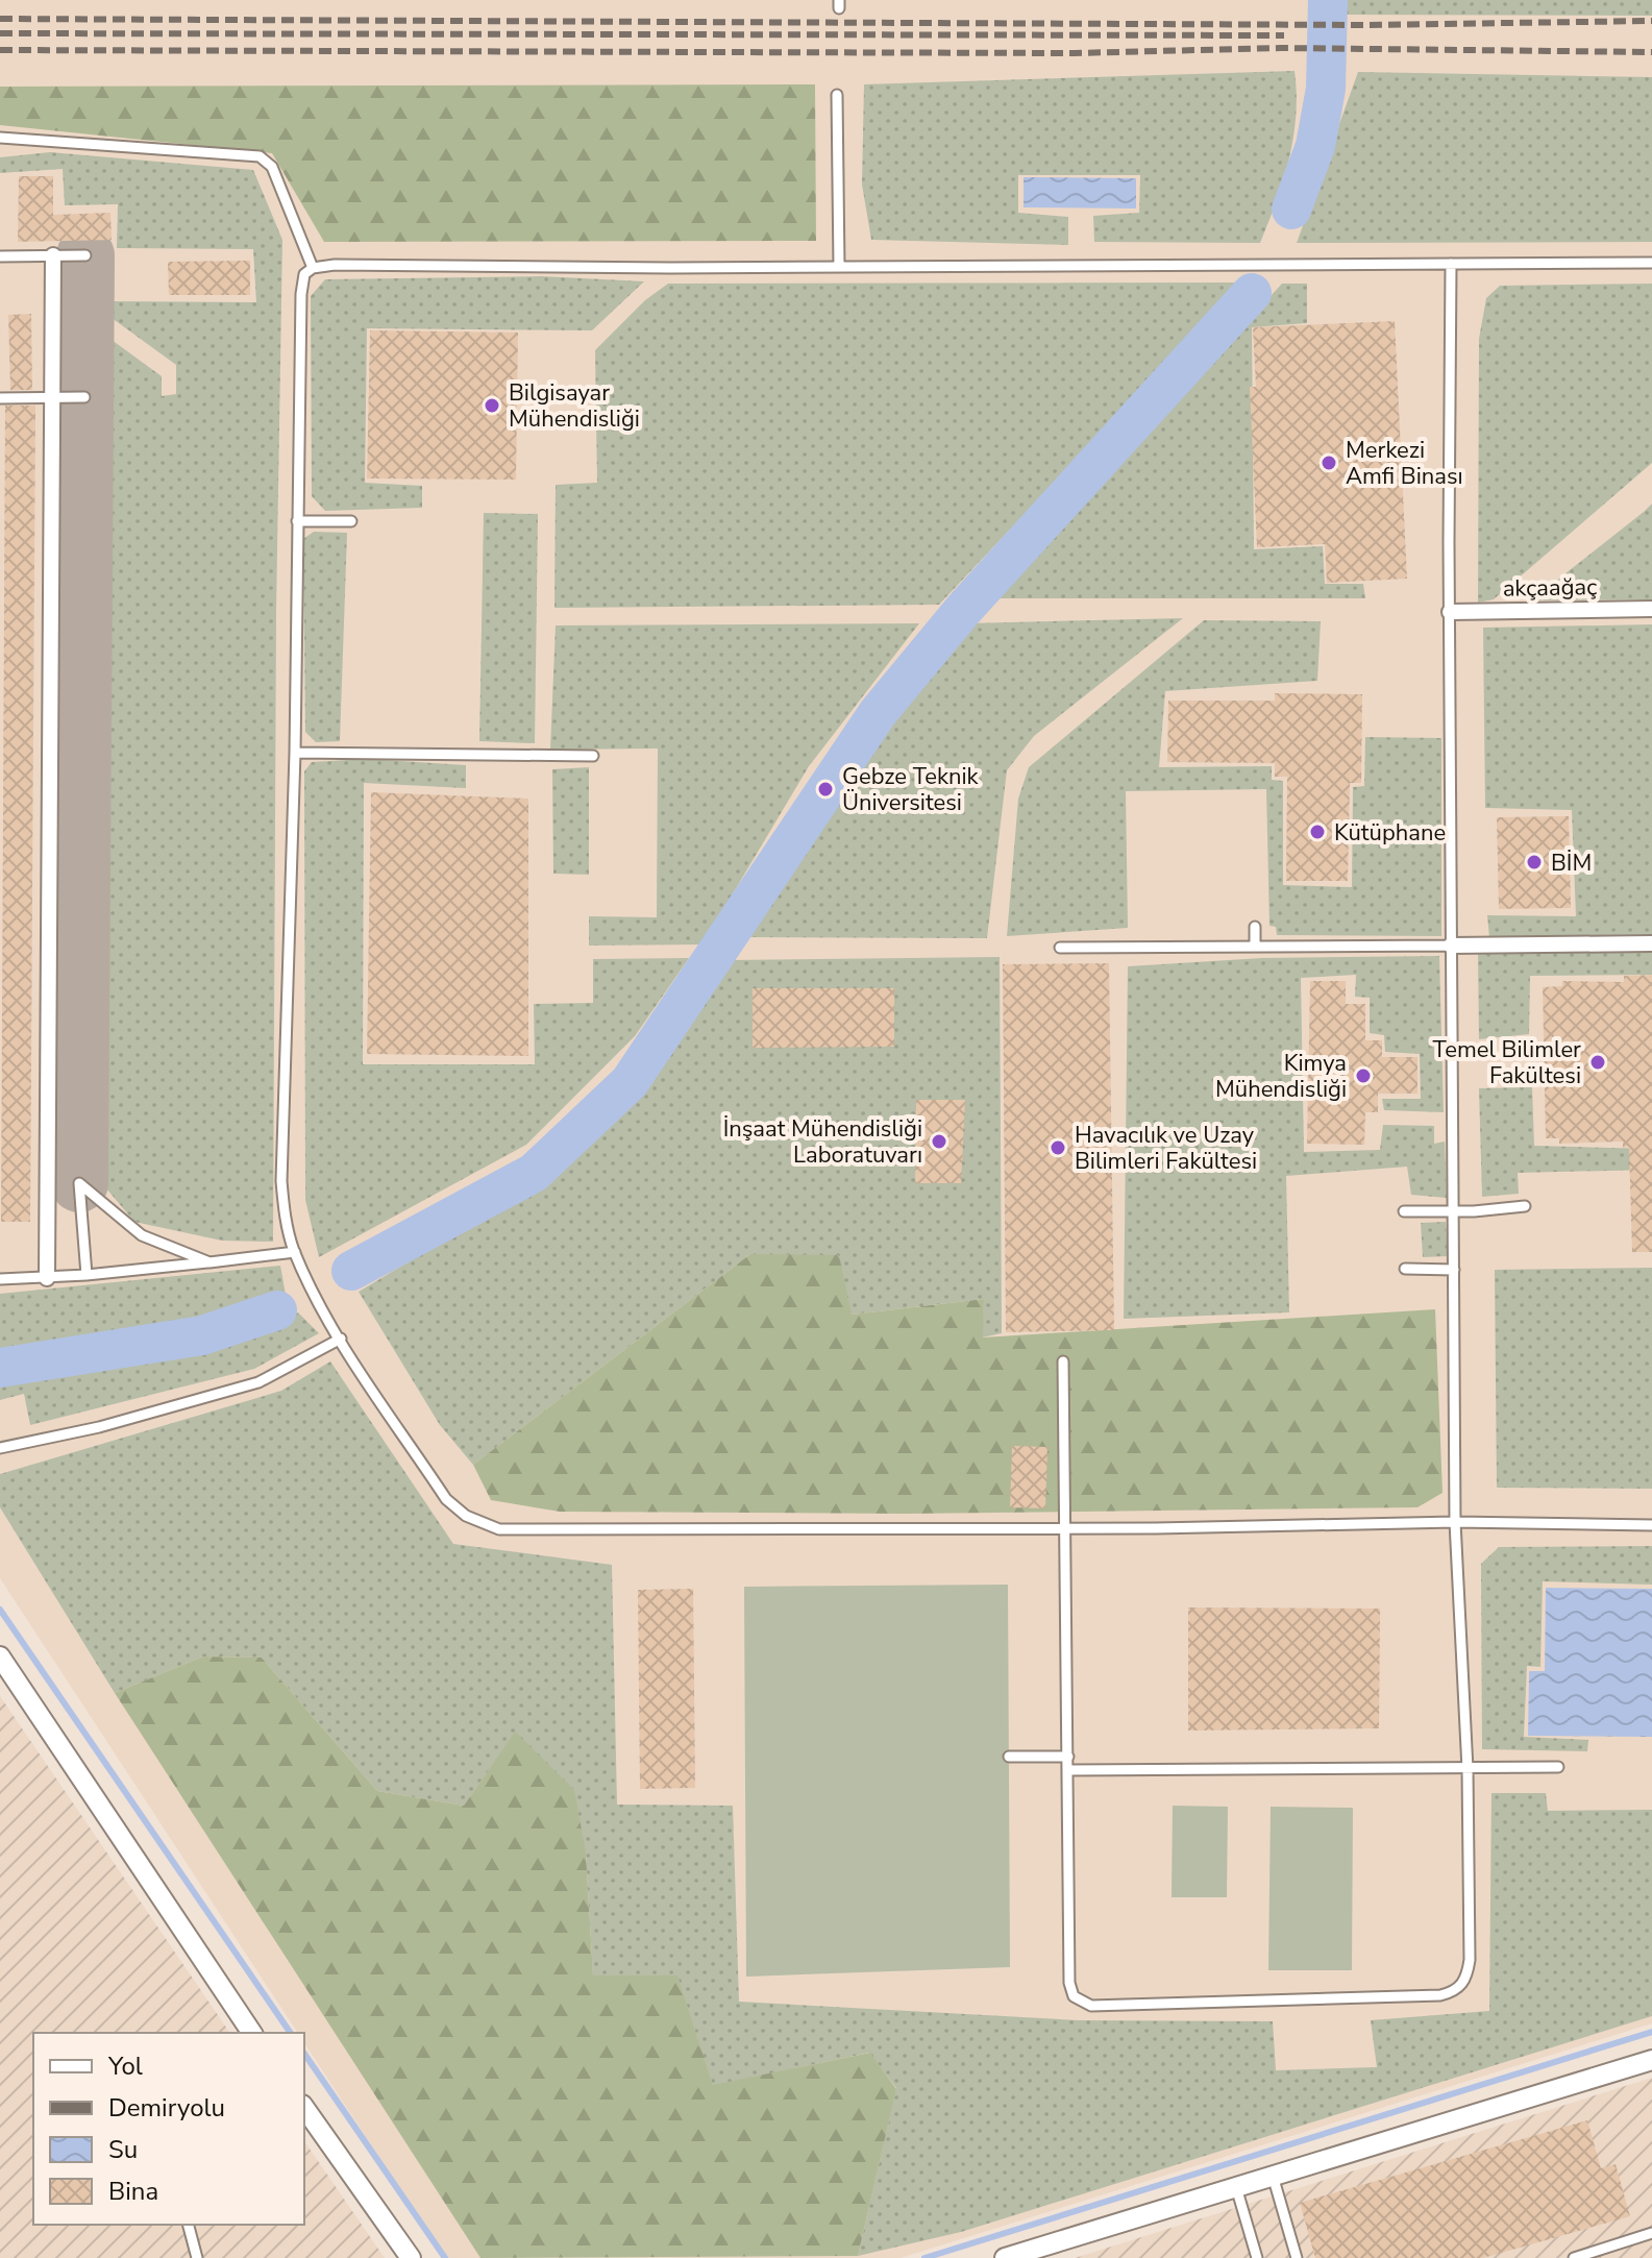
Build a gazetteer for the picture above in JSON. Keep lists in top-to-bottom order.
{
  "streets": {
    "street": ["akçaağaç"]
  },
  "places": [
    "Bilgisayar Mühendisliği",
    "Merkezi Amfi Binası",
    "Gebze Teknik Üniversitesi",
    "Kütüphane",
    "BİM",
    "Temel Bilimler Fakültesi",
    "Kimya Mühendisliği",
    "İnşaat Mühendisliği Laboratuvarı",
    "Havacılık ve Uzay Bilimleri Fakültesi"
  ],
  "legend": [
    "Yol",
    "Demiryolu",
    "Su",
    "Bina"
  ]
}
